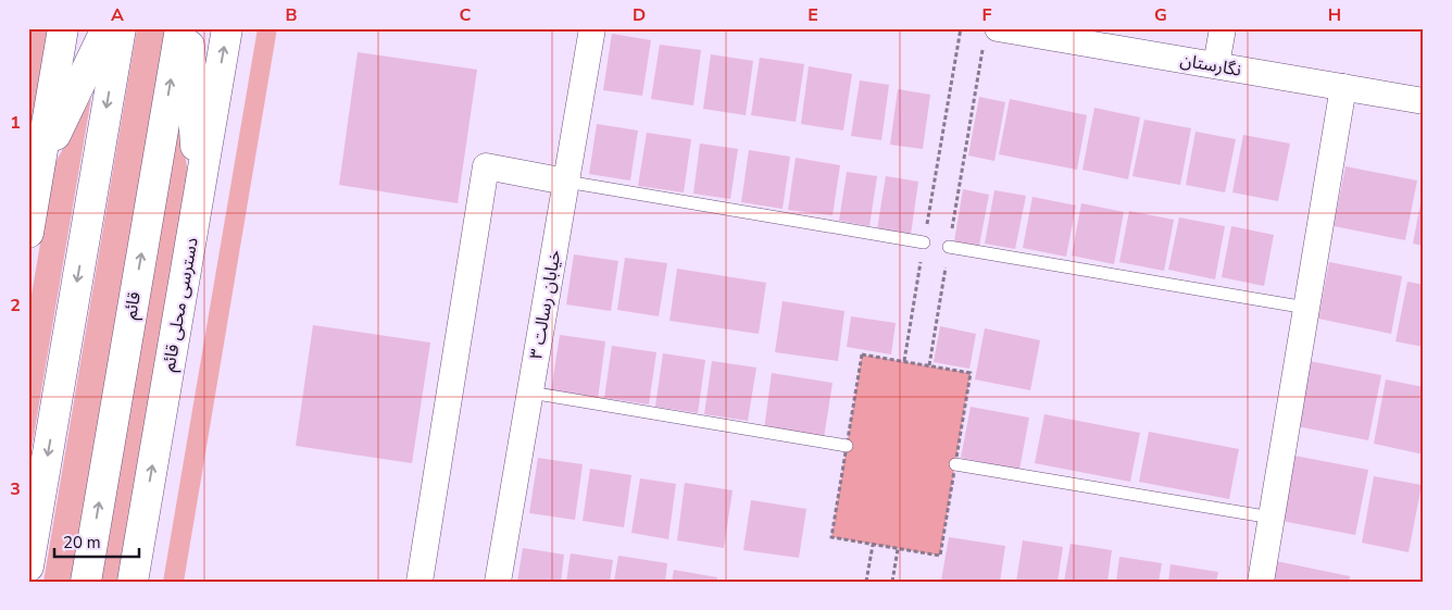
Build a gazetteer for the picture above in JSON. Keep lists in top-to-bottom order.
{
  "streets": {
    "main road": ["دسترسی محلی قائم", "قائم"],
    "street": ["نگارستان", "خیابان رسالت ۳"]
  },
  "scale_bar": "20 m",
  "grid": {
    "columns": [
      "A",
      "B",
      "C",
      "D",
      "E",
      "F",
      "G",
      "H"
    ],
    "rows": ["1", "2", "3"]
  }
}
